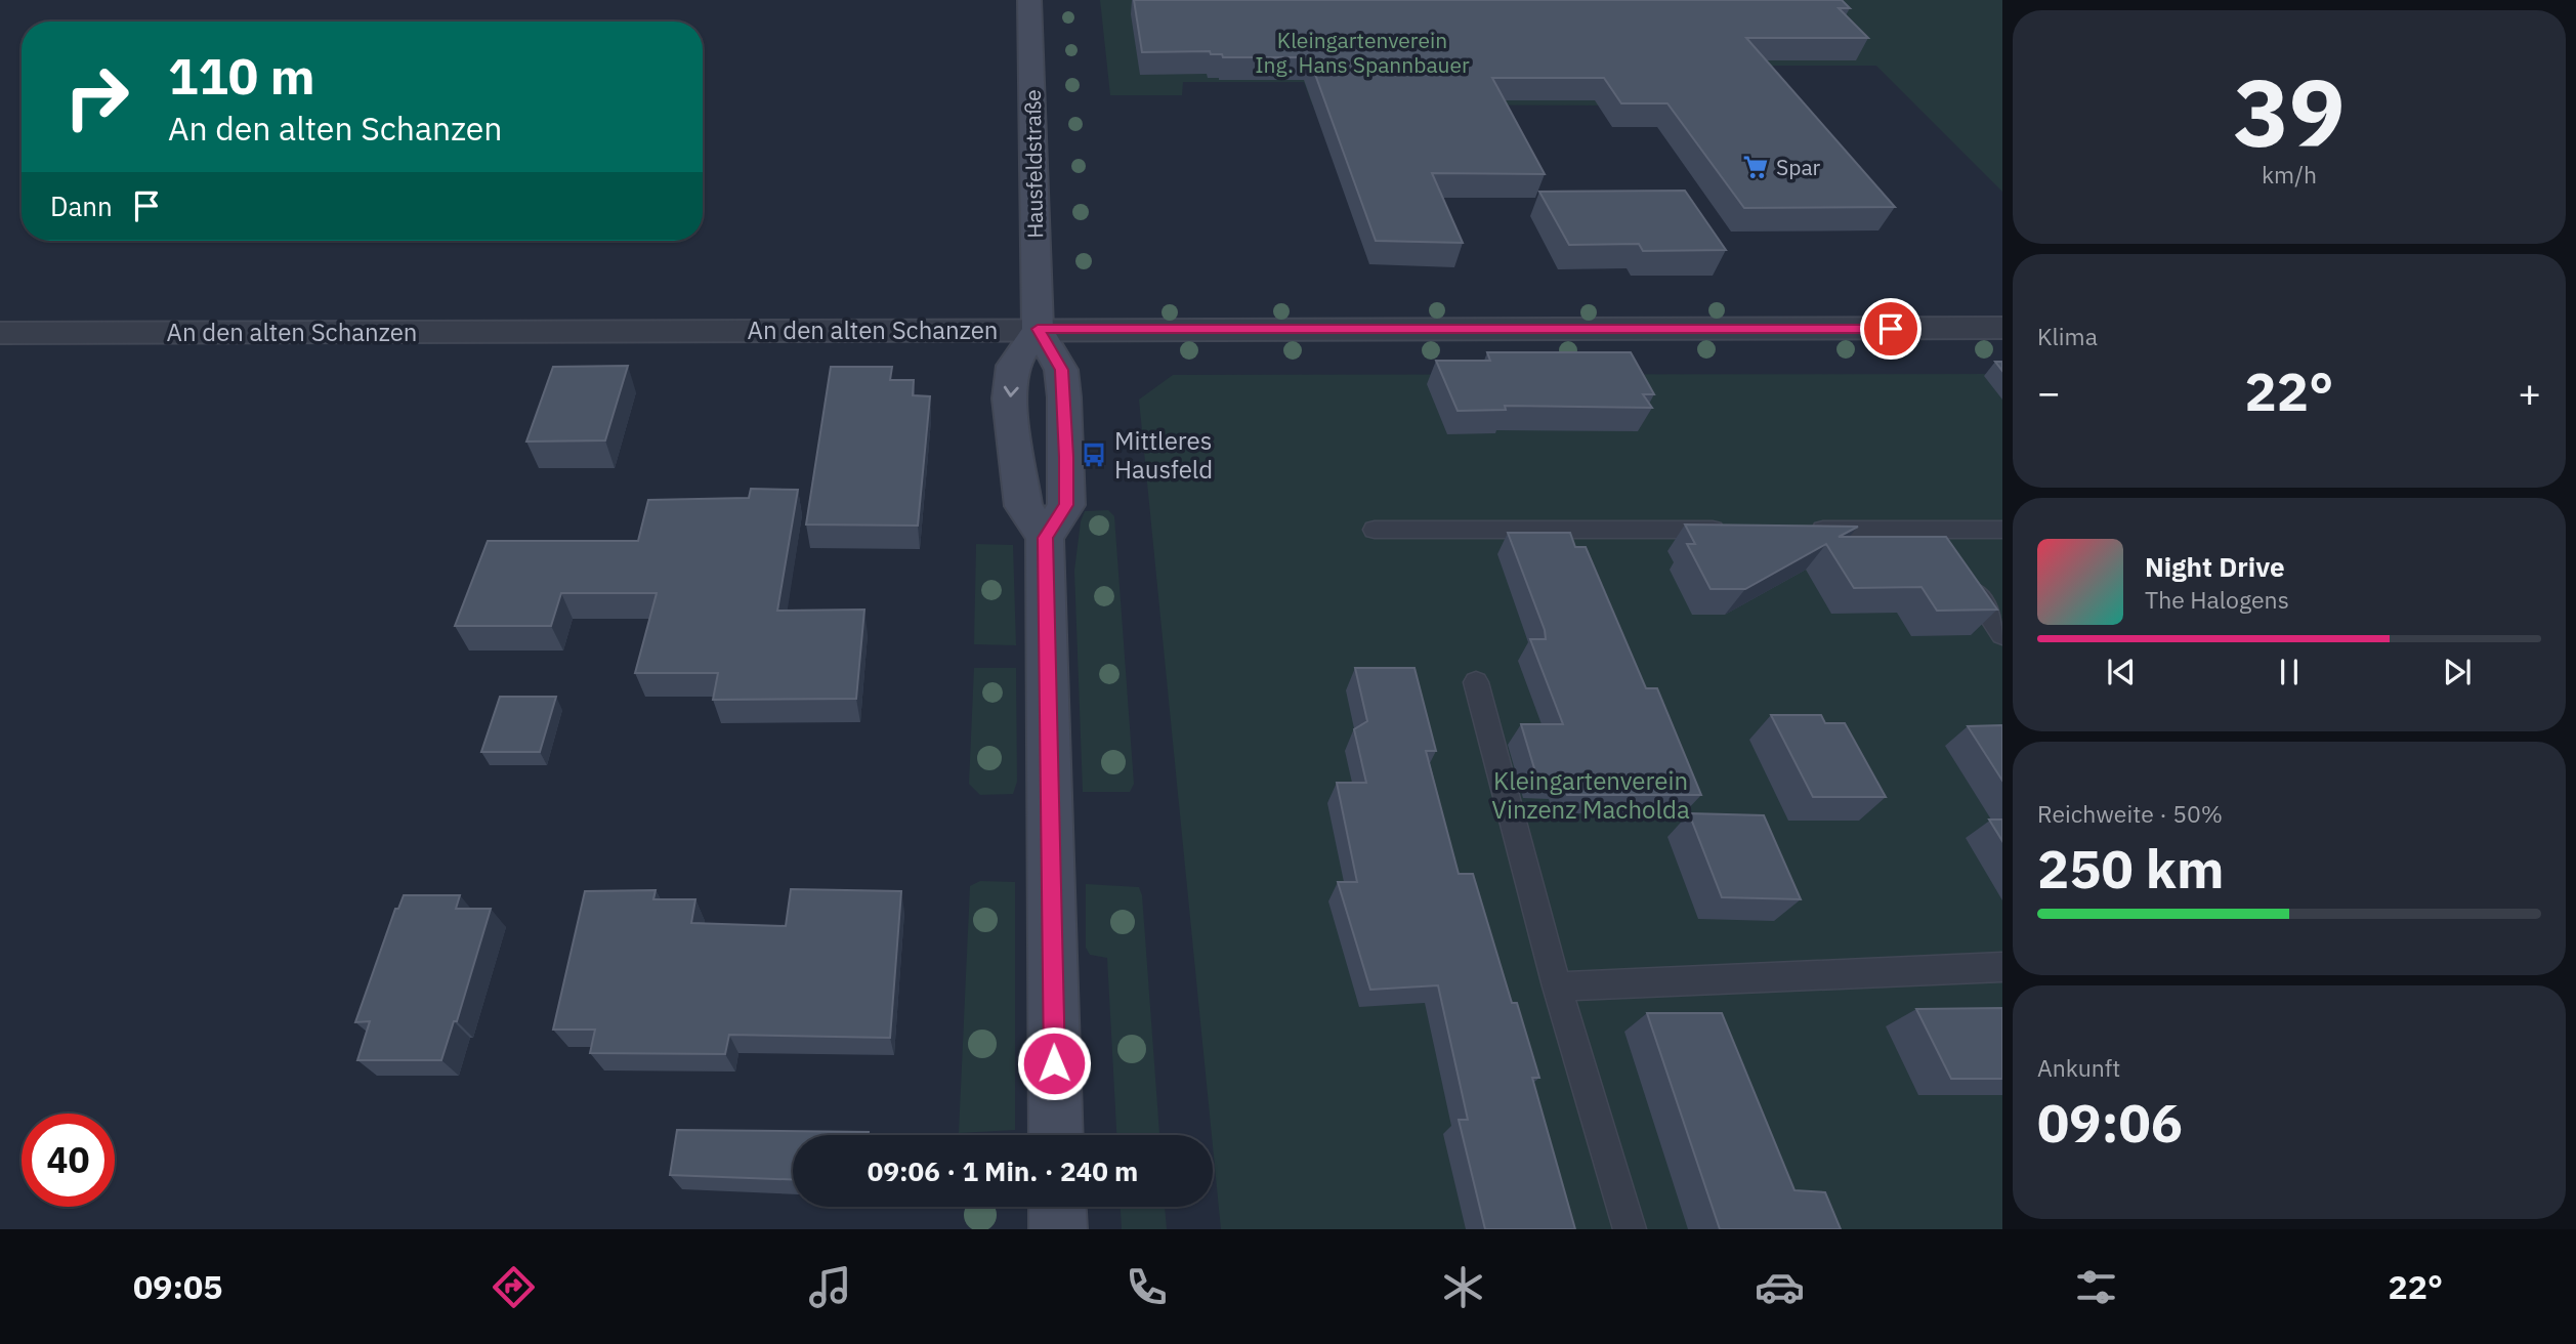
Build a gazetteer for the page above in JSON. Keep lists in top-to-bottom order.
{
  "streets": {
    "street": ["Hausfeldstraße", "An den alten Schanzen"]
  },
  "crossings": [
    ["Hausfeldstraße", "An den alten Schanzen"]
  ],
  "parks": ["Kleingartenverein Ing. Hans Spannbauer", "Kleingartenverein Vinzenz Macholda"],
  "places": {
    "supermarket": ["Spar"],
    "bus stop": ["Mittleres Hausfeld"]
  },
  "page": {
    "tile": [
      ["39", "km/h"],
      "Klima",
      ["Reichweite · 50%", "250 km"],
      ["Ankunft", "09:06"]
    ],
    "turn": ["110 m", "An den alten Schanzen"],
    "then": "Dann",
    "heat": ["−", "22°", "+"],
    "song": ["Night Drive", "The Halogens"],
    "limit": "40",
    "trip": "09:06 · 1 Min. · 240 m",
    "tabs": ["09:05", "22°"]
  }
}
